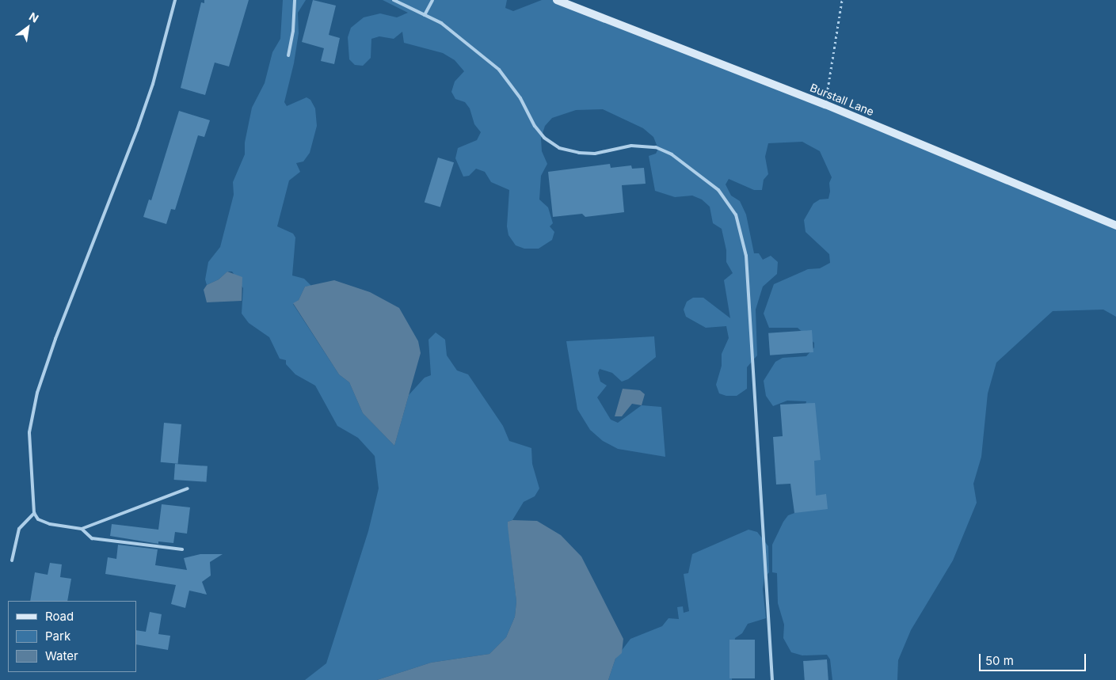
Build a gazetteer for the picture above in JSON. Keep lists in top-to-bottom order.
{
  "streets": {
    "street": ["Burstall Lane"]
  },
  "legend": ["Road", "Park", "Water"],
  "scale_bar": "50 m",
  "north": "top right"
}
